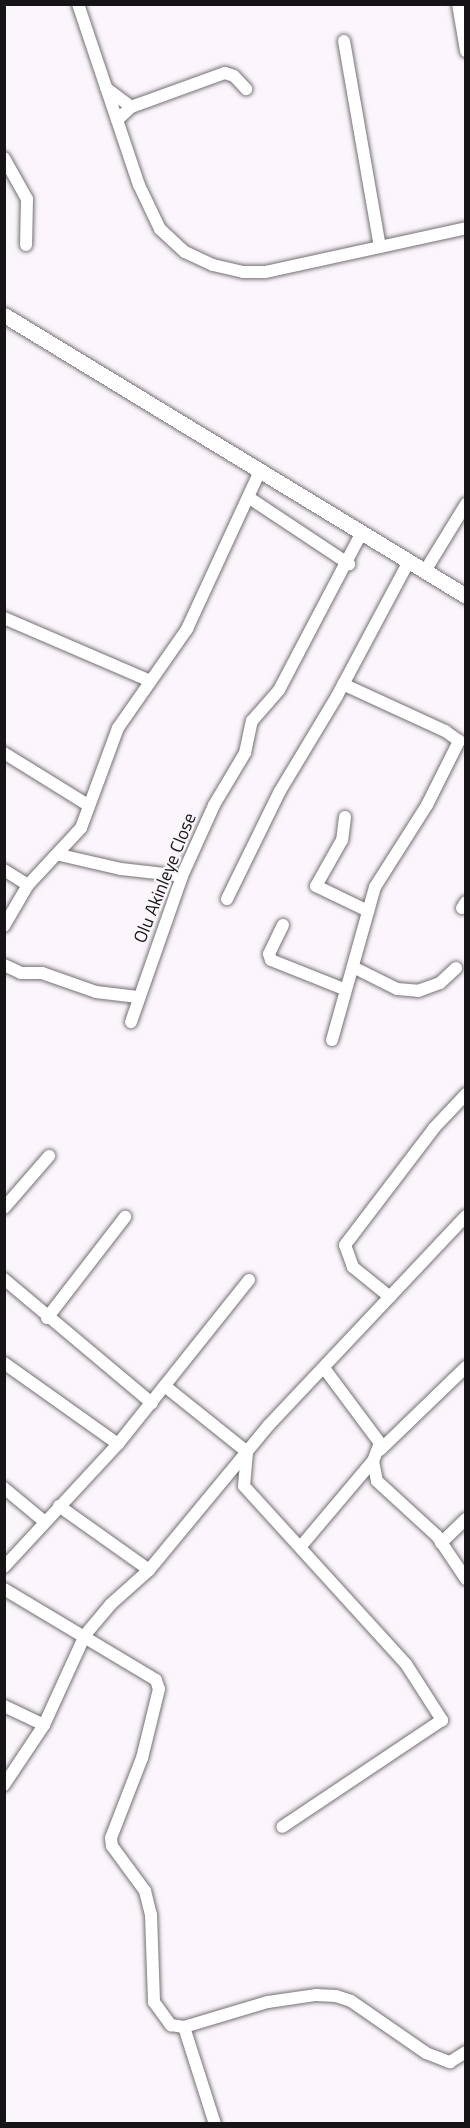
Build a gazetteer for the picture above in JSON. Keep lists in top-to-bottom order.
{
  "streets": {
    "street": ["Olu Akinleye Close"]
  }
}
